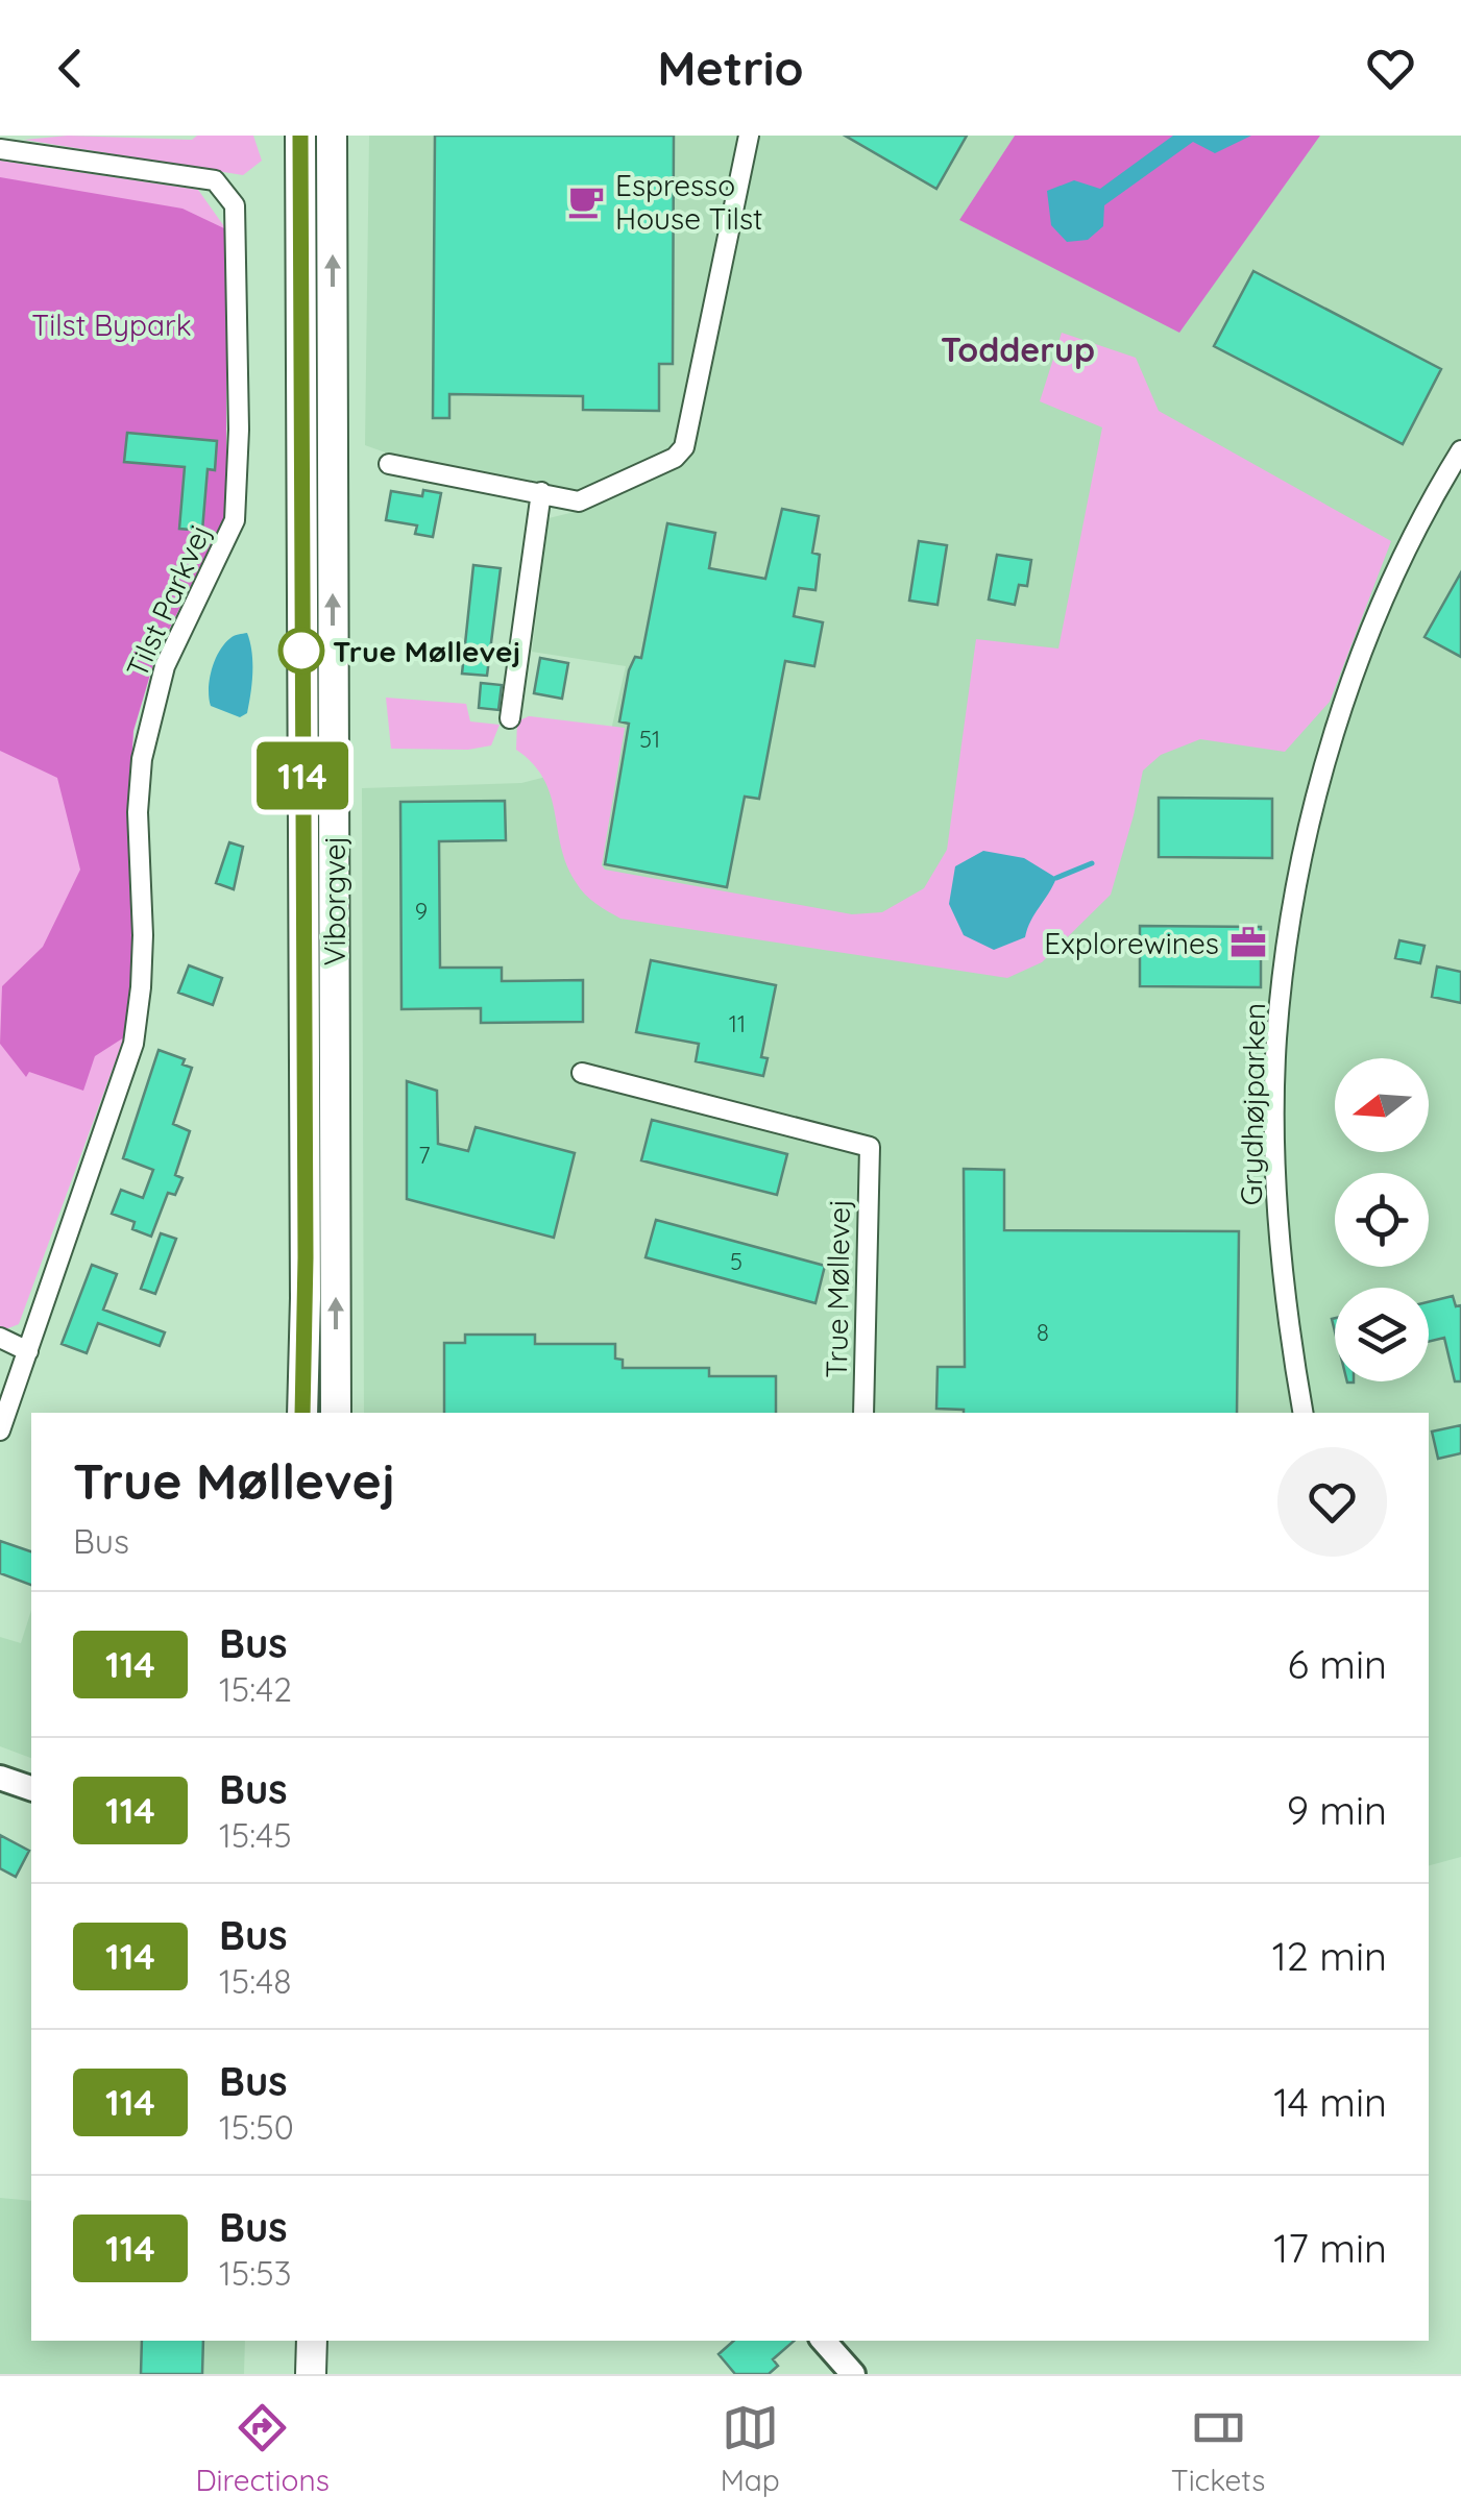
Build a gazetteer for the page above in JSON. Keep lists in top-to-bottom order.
{
  "streets": {
    "main road": ["Viborgvej"],
    "street": ["Tilst Parkvej", "Grydhøjparken", "True Møllevej"]
  },
  "districts": ["Todderup"],
  "parks": ["Tilst Bypark"],
  "places": {
    "cafe": ["Espresso House Tilst"],
    "other": ["True Møllevej"],
    "office": ["Explorewines"]
  },
  "lines": ["bus line 114"],
  "house_numbers": [
    "51",
    "9",
    "11",
    "7",
    "5",
    "8"
  ],
  "north": "left",
  "page": {
    "header": "Metrio",
    "on_map": "114",
    "heading": ["True Møllevej", "Bus"],
    "list": [
      {
        "mark": "114",
        "name": "Bus",
        "note": "15:42",
        "value": "6 min"
      },
      {
        "mark": "114",
        "name": "Bus",
        "note": "15:45",
        "value": "9 min"
      },
      {
        "mark": "114",
        "name": "Bus",
        "note": "15:48",
        "value": "12 min"
      },
      {
        "mark": "114",
        "name": "Bus",
        "note": "15:50",
        "value": "14 min"
      },
      {
        "mark": "114",
        "name": "Bus",
        "note": "15:53",
        "value": "17 min"
      }
    ],
    "tabs": ["Directions", "Map", "Tickets"]
  }
}
